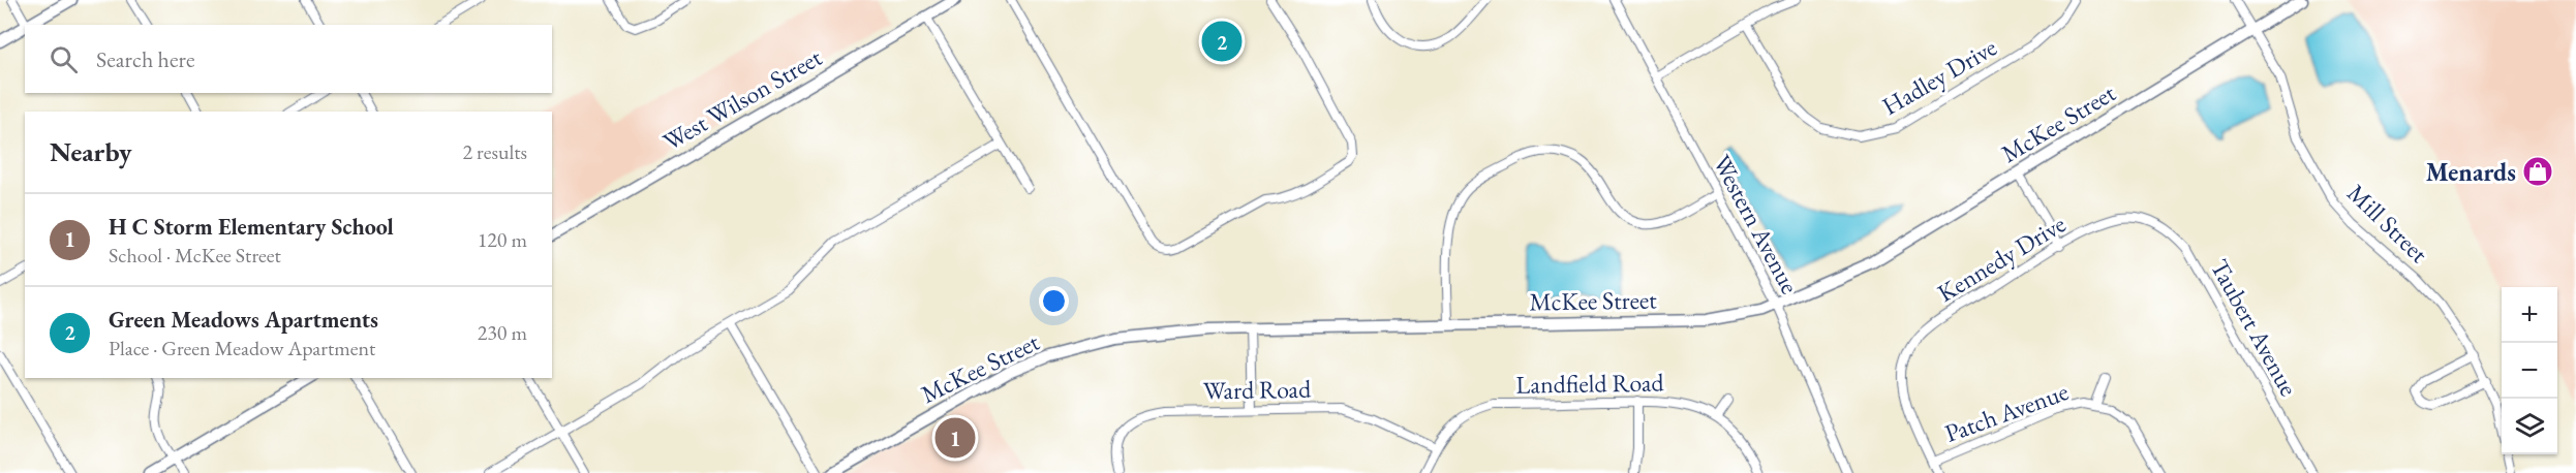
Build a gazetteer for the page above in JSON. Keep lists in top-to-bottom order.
{
  "streets": {
    "street": [
      "Hadley Drive",
      "West Wilson Street",
      "McKee Street",
      "Mill Street",
      "Western Avenue",
      "Kennedy Drive",
      "Taubert Avenue",
      "Landfield Road",
      "Ward Road",
      "Patch Avenue"
    ]
  },
  "crossings": [
    ["McKee Street", "Mill Street"],
    ["McKee Street", "Western Avenue"],
    ["Kennedy Drive", "Taubert Avenue"],
    ["Kennedy Drive", "Patch Avenue"],
    ["Landfield Road", "Ward Road"]
  ],
  "places": {
    "shop": ["Menards"]
  },
  "page": {
    "pins": ["2", "1"],
    "search": "Search here",
    "heading": ["Nearby", "2 results"],
    "list": [
      {
        "mark": "1",
        "name": "H C Storm Elementary School",
        "note": "School · McKee Street",
        "value": "120 m"
      },
      {
        "mark": "2",
        "name": "Green Meadows Apartments",
        "note": "Place · Green Meadow Apartment",
        "value": "230 m"
      }
    ],
    "map_buttons": ["+", "−"]
  }
}
